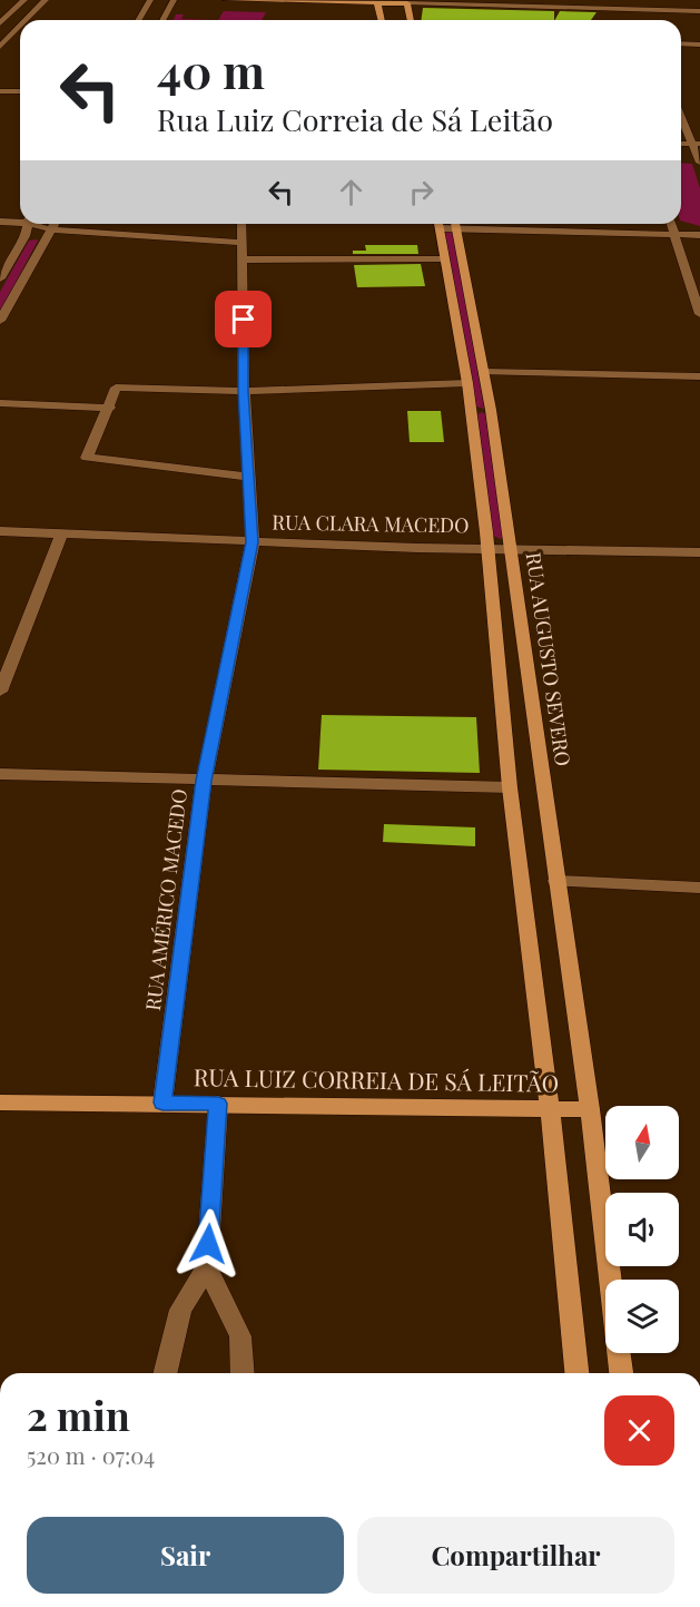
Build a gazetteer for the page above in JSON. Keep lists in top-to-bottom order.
{
  "streets": {
    "main road": ["RUA AUGUSTO SEVERO", "RUA LUIZ CORREIA DE SÁ LEITÃO"],
    "street": ["RUA CLARA MACEDO", "RUA AMÉRICO MACEDO"]
  },
  "crossings": [
    ["RUA CLARA MACEDO", "RUA AUGUSTO SEVERO"],
    ["RUA CLARA MACEDO", "RUA AMÉRICO MACEDO"],
    ["RUA AUGUSTO SEVERO", "RUA LUIZ CORREIA DE SÁ LEITÃO"],
    ["RUA AMÉRICO MACEDO", "RUA LUIZ CORREIA DE SÁ LEITÃO"]
  ],
  "north": "top",
  "page": {
    "turn": ["40 m", "Rua Luiz Correia de Sá Leitão"],
    "heading": ["2 min", "520 m · 07:04"],
    "buttons": ["Sair", "Compartilhar"]
  }
}
